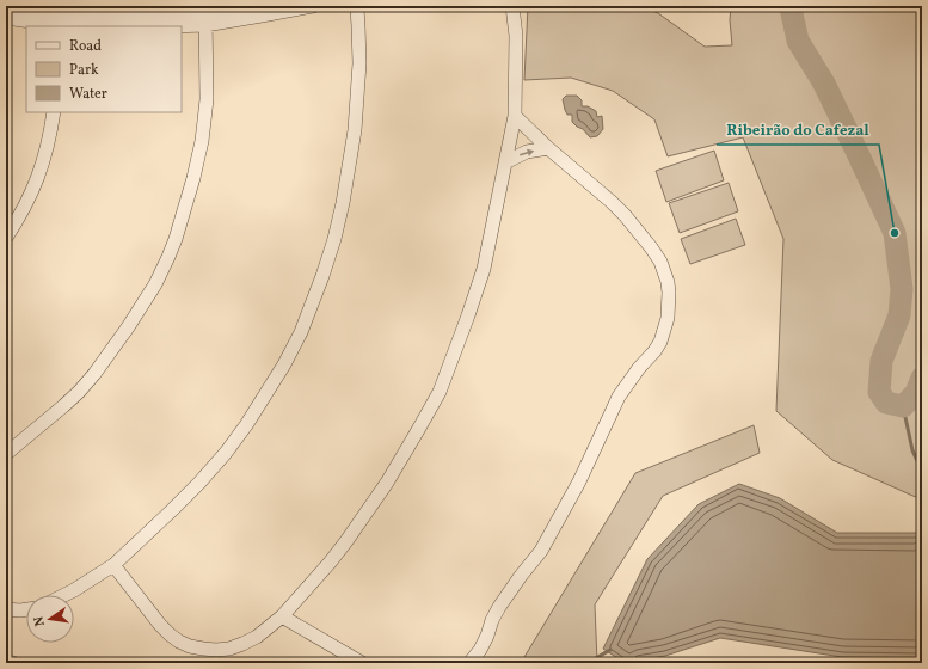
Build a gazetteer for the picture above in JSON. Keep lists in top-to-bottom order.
{
  "places": ["Ribeirão do Cafezal"],
  "legend": ["Road", "Park", "Water"],
  "north": "left"
}
